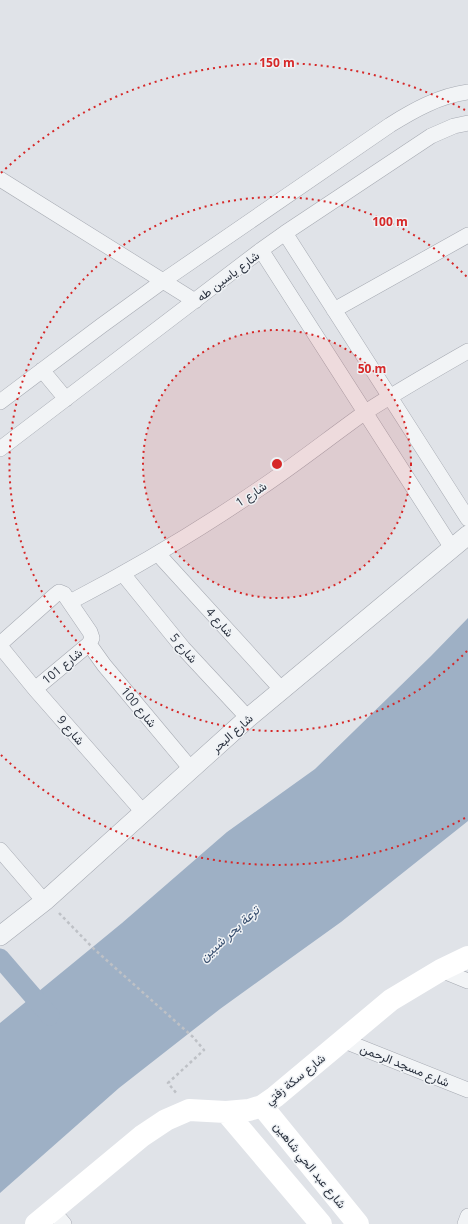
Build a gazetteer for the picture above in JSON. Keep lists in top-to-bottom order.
{
  "streets": {
    "main road": ["شارع سكة زفتي", "شارع عبد الحي شاهين"],
    "street": [
      "شارع ياسين طه",
      "شارع 1",
      "شارع 4",
      "شارع 5",
      "شارع 101",
      "شارع 100",
      "شارع 9",
      "شارع البحر",
      "شارع مسجد الرحمن"
    ]
  },
  "crossings": [
    ["شارع 1", "شارع 4"],
    ["شارع 1", "شارع 5"],
    ["شارع 1", "شارع 101"],
    ["شارع 4", "شارع البحر"],
    ["شارع 5", "شارع البحر"],
    ["شارع 101", "شارع 100"],
    ["شارع 101", "شارع 9"],
    ["شارع 100", "شارع البحر"],
    ["شارع 9", "شارع البحر"],
    ["شارع مسجد الرحمن", "شارع سكة زفتي"],
    ["شارع سكة زفتي", "شارع عبد الحي شاهين"]
  ],
  "water": ["ترعة بحر شبين"],
  "rings": ["150 m", "100 m", "50 m"]
}
